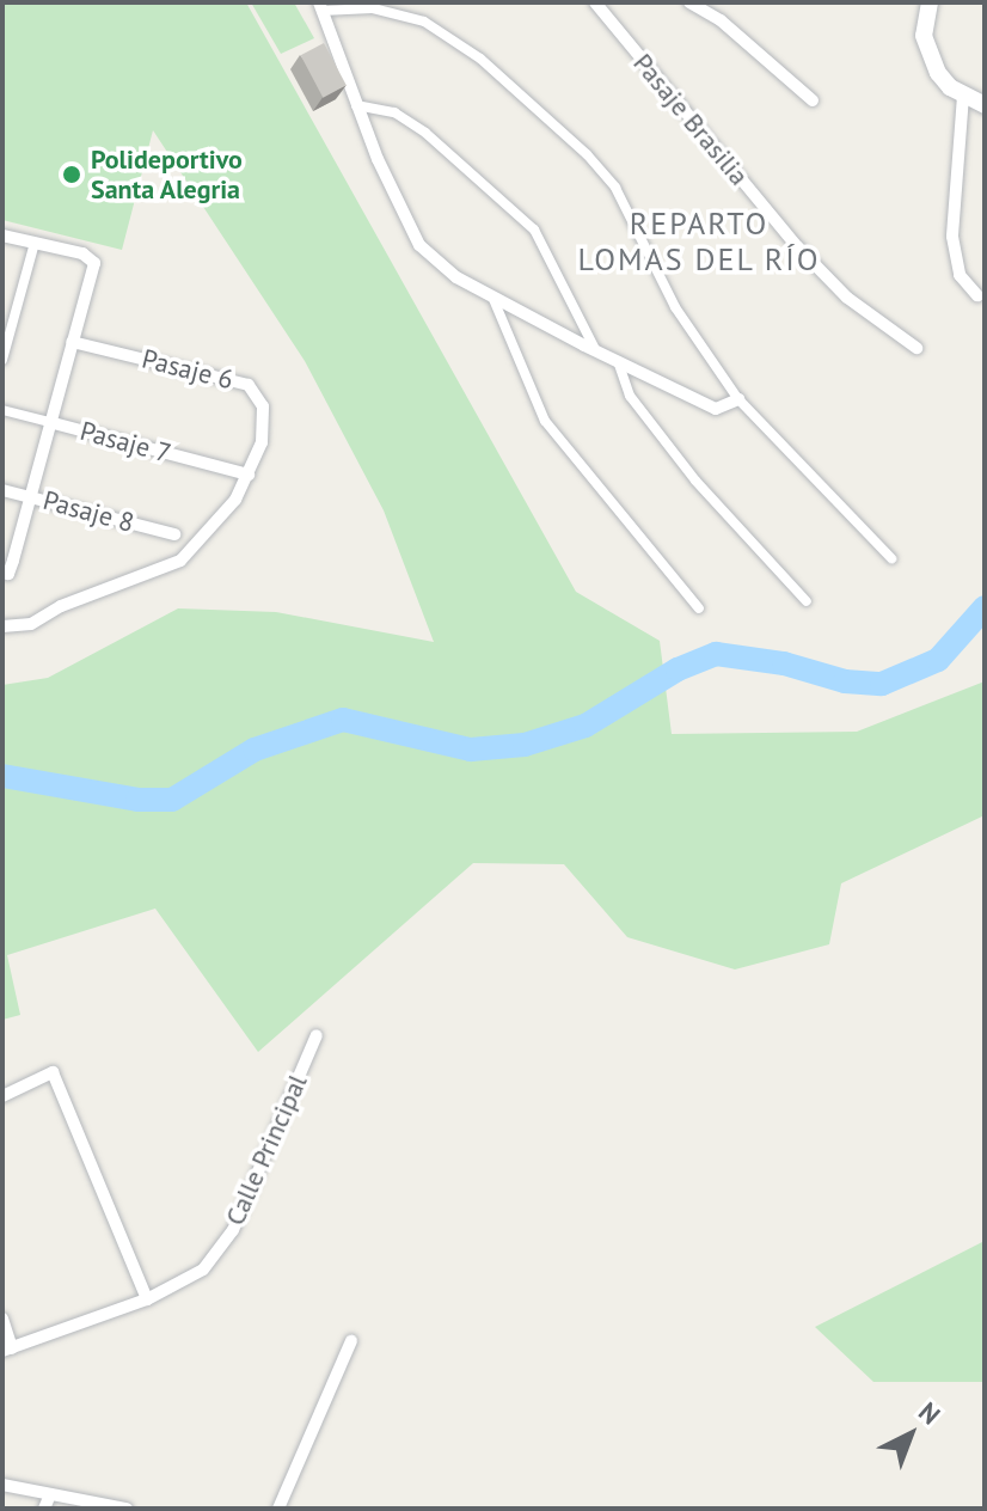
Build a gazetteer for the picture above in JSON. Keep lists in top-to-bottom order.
{
  "streets": {
    "street": [
      "Pasaje Brasilia",
      "Pasaje 6",
      "Pasaje 7",
      "Pasaje 8",
      "Calle Principal"
    ]
  },
  "crossings": [
    ["Pasaje 6", "Pasaje 7"]
  ],
  "districts": ["REPARTO LOMAS DEL RÍO"],
  "places": ["Polideportivo Santa Alegria"],
  "north": "top right"
}
